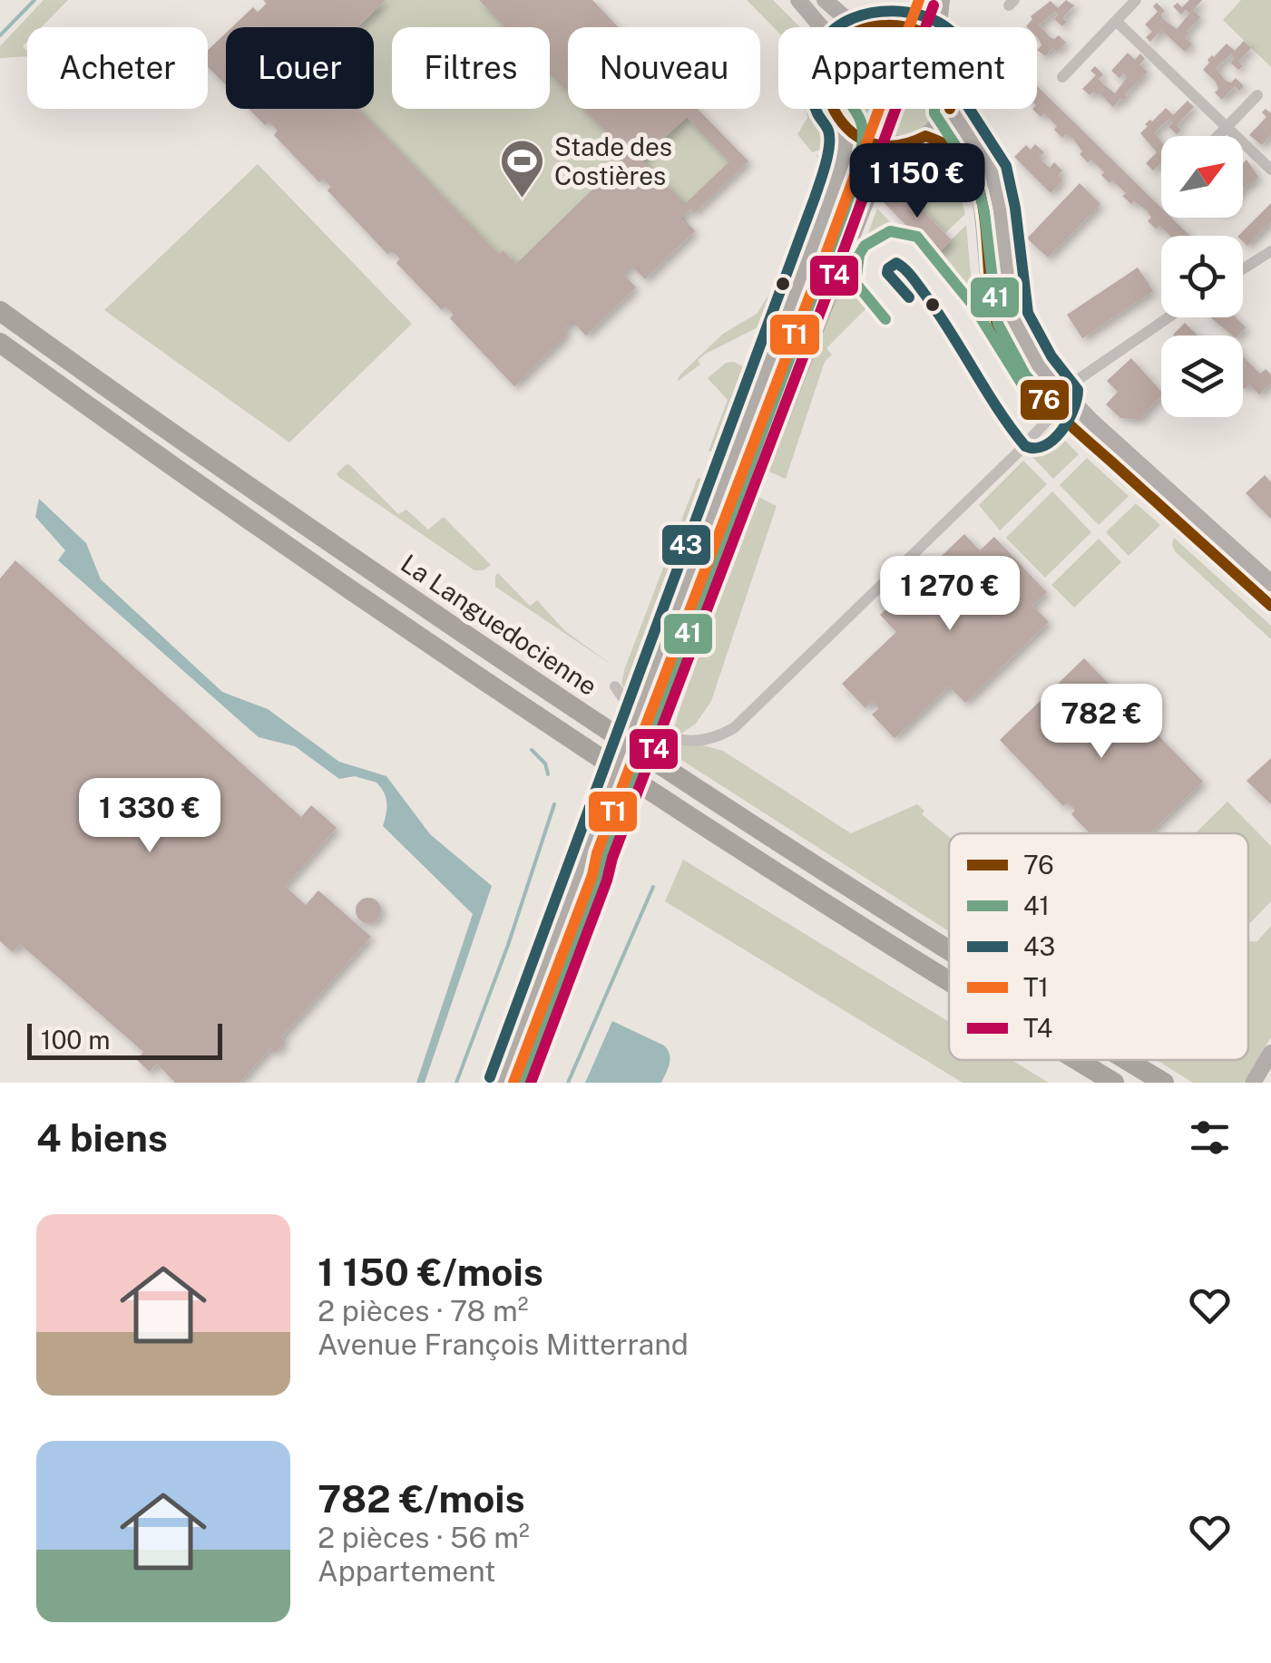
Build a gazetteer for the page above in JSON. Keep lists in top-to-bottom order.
{
  "streets": {
    "highway": ["La Languedocienne"]
  },
  "places": {
    "sports": ["Stade des Costières"]
  },
  "lines": [
    "transit line T1",
    "transit line T4",
    "transit line 43",
    "transit line 76",
    "transit line 41"
  ],
  "legend": [
    "76",
    "41",
    "43",
    "T1",
    "T4"
  ],
  "scale_bar": "100 m",
  "north": "top right",
  "page": {
    "chip": [
      "Acheter",
      "Louer",
      "Filtres",
      "Nouveau",
      "Appartement"
    ],
    "price": [
      "1 150 €",
      "1 270 €",
      "782 €",
      "1 330 €"
    ],
    "scale": "100 m",
    "heading": "4 biens",
    "list": [
      {
        "name": "1 150 €/mois",
        "note": "2 pièces · 78 m² · Avenue François Mitterrand"
      },
      {
        "name": "782 €/mois",
        "note": "2 pièces · 56 m² · Appartement"
      }
    ]
  }
}
